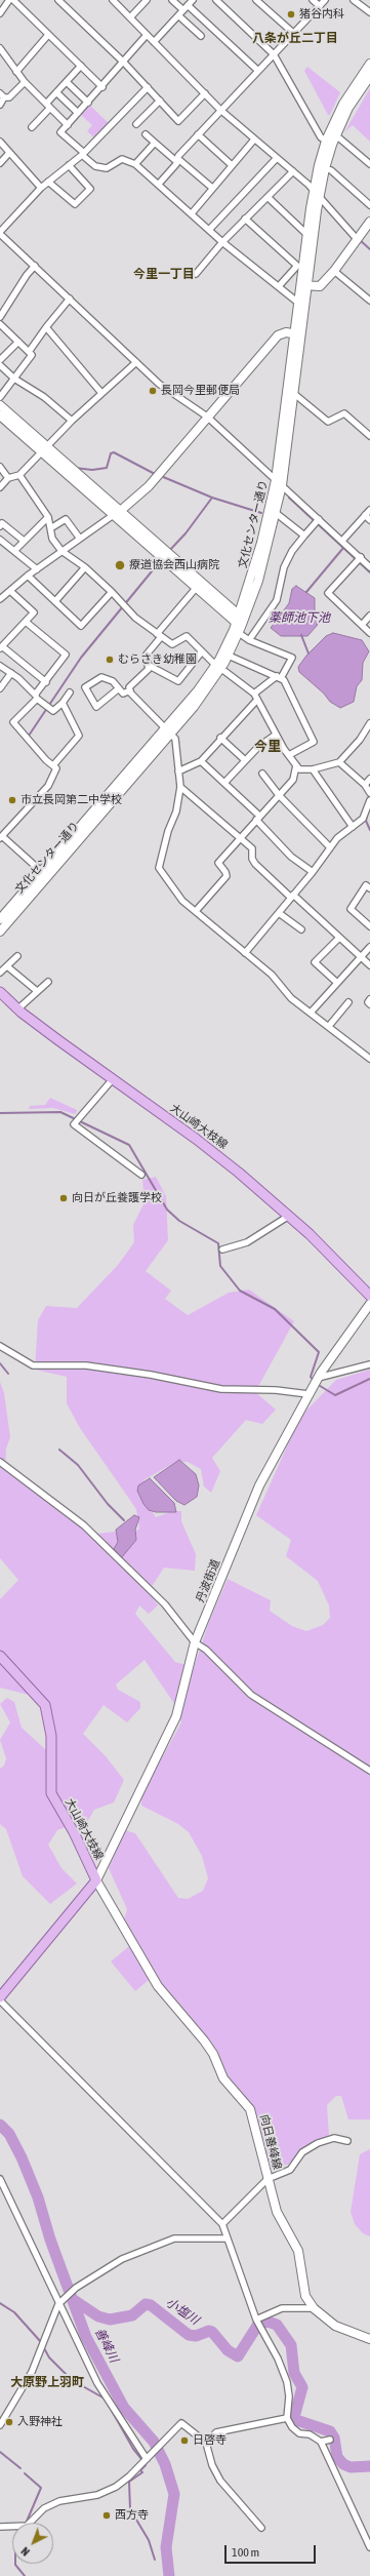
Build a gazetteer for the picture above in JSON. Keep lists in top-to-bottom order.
{
  "streets": {
    "main road": ["大山崎大枝線"],
    "street": ["文化センター通り", "丹波街道", "向日善峰線"]
  },
  "crossings": [
    ["大山崎大枝線", "丹波街道"],
    ["大山崎大枝線", "向日善峰線"],
    ["丹波街道", "向日善峰線"]
  ],
  "districts": [
    "八条が丘二丁目",
    "今里一丁目",
    "今里",
    "大原野上羽町"
  ],
  "water": ["薬師池下池", "小塩川", "善峰川"],
  "places": [
    "猪谷内科",
    "長岡今里郵便局",
    "療道協会西山病院",
    "むらさき幼稚園",
    "市立長岡第二中学校",
    "向日が丘養護学校",
    "入野神社",
    "日啓寺",
    "西方寺"
  ],
  "scale_bar": "100 m",
  "north": "bottom left"
}
